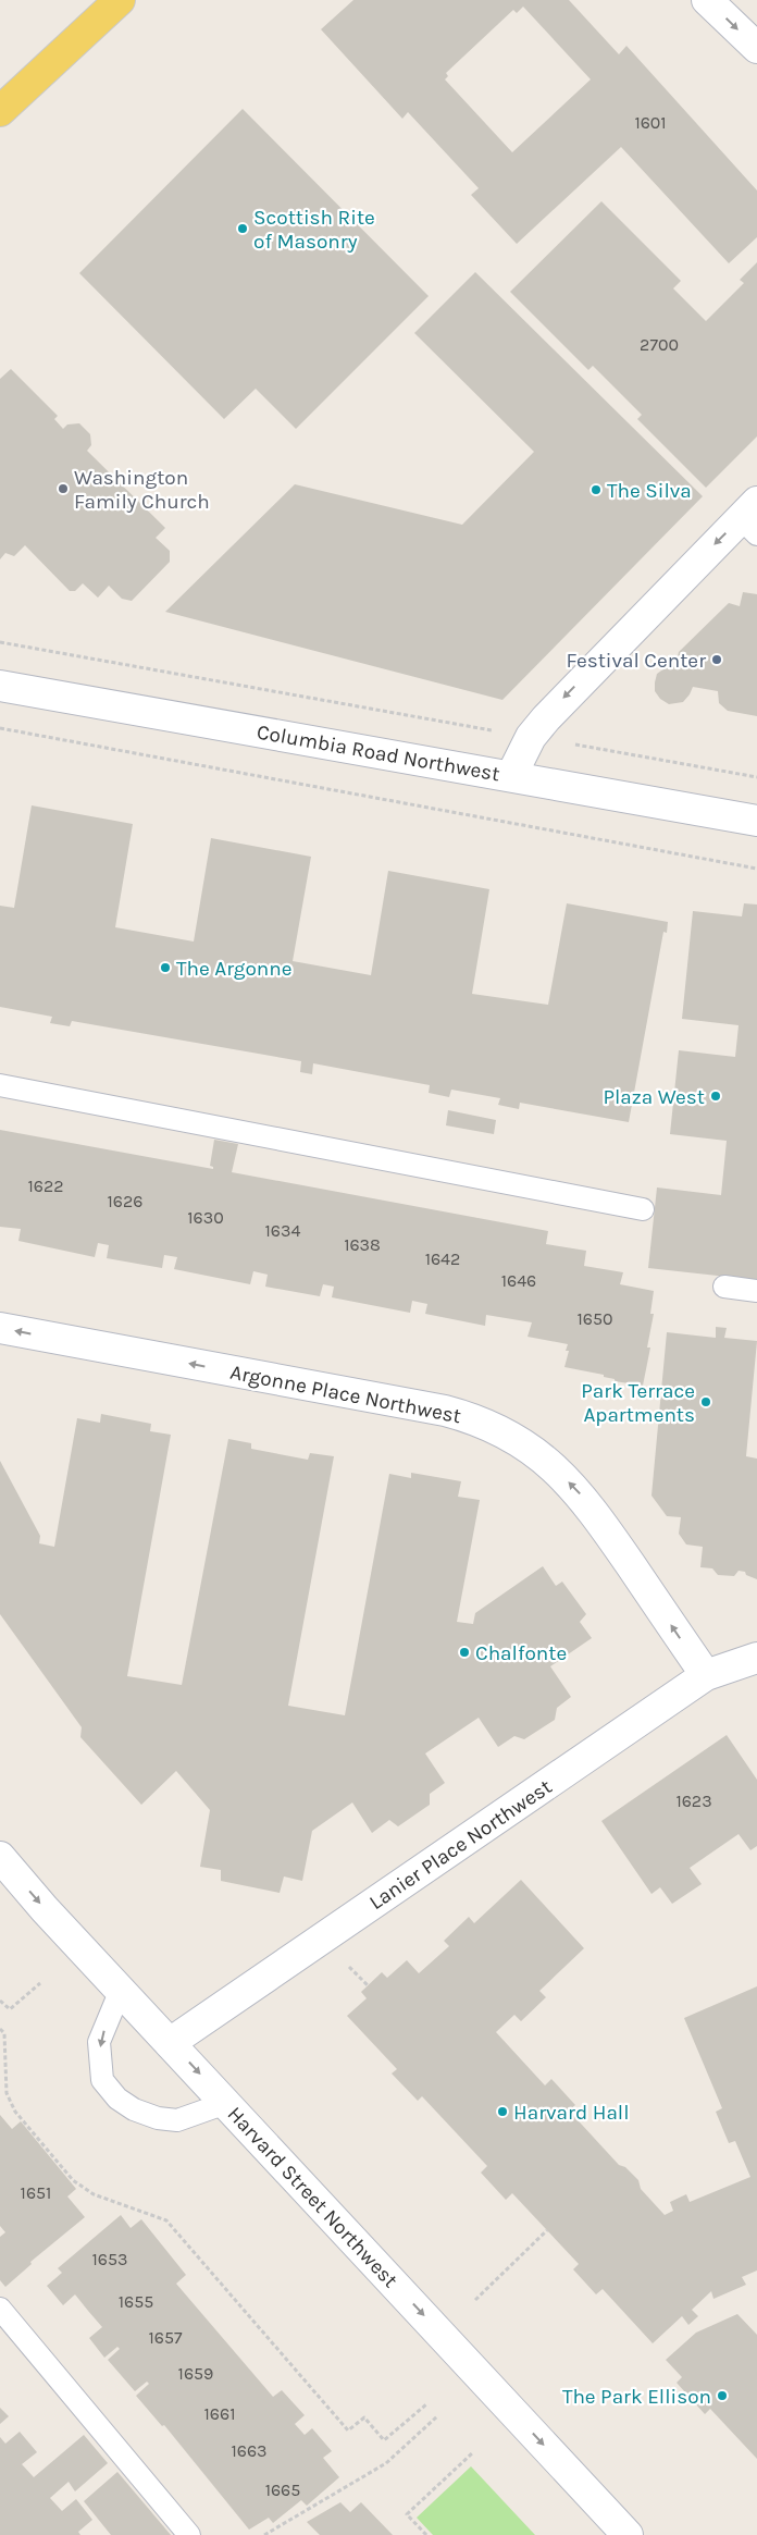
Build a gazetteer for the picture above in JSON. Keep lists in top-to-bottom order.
{
  "streets": {
    "street": [
      "Columbia Road Northwest",
      "Argonne Place Northwest",
      "Lanier Place Northwest",
      "Harvard Street Northwest"
    ]
  },
  "crossings": [
    ["Argonne Place Northwest", "Lanier Place Northwest"],
    ["Lanier Place Northwest", "Harvard Street Northwest"]
  ],
  "one_way": ["Argonne Place Northwest", "Harvard Street Northwest"],
  "places": [
    "Scottish Rite of Masonry",
    "Washington Family Church",
    "The Silva",
    "Festival Center",
    "The Argonne",
    "Plaza West",
    "Park Terrace Apartments",
    "Chalfonte",
    "Harvard Hall",
    "The Park Ellison"
  ],
  "house_numbers": [
    "1601",
    "2700",
    "1622",
    "1626",
    "1630",
    "1634",
    "1638",
    "1642",
    "1646",
    "1650",
    "1623",
    "1651",
    "1653",
    "1655",
    "1657",
    "1659",
    "1661",
    "1663",
    "1665"
  ]
}
